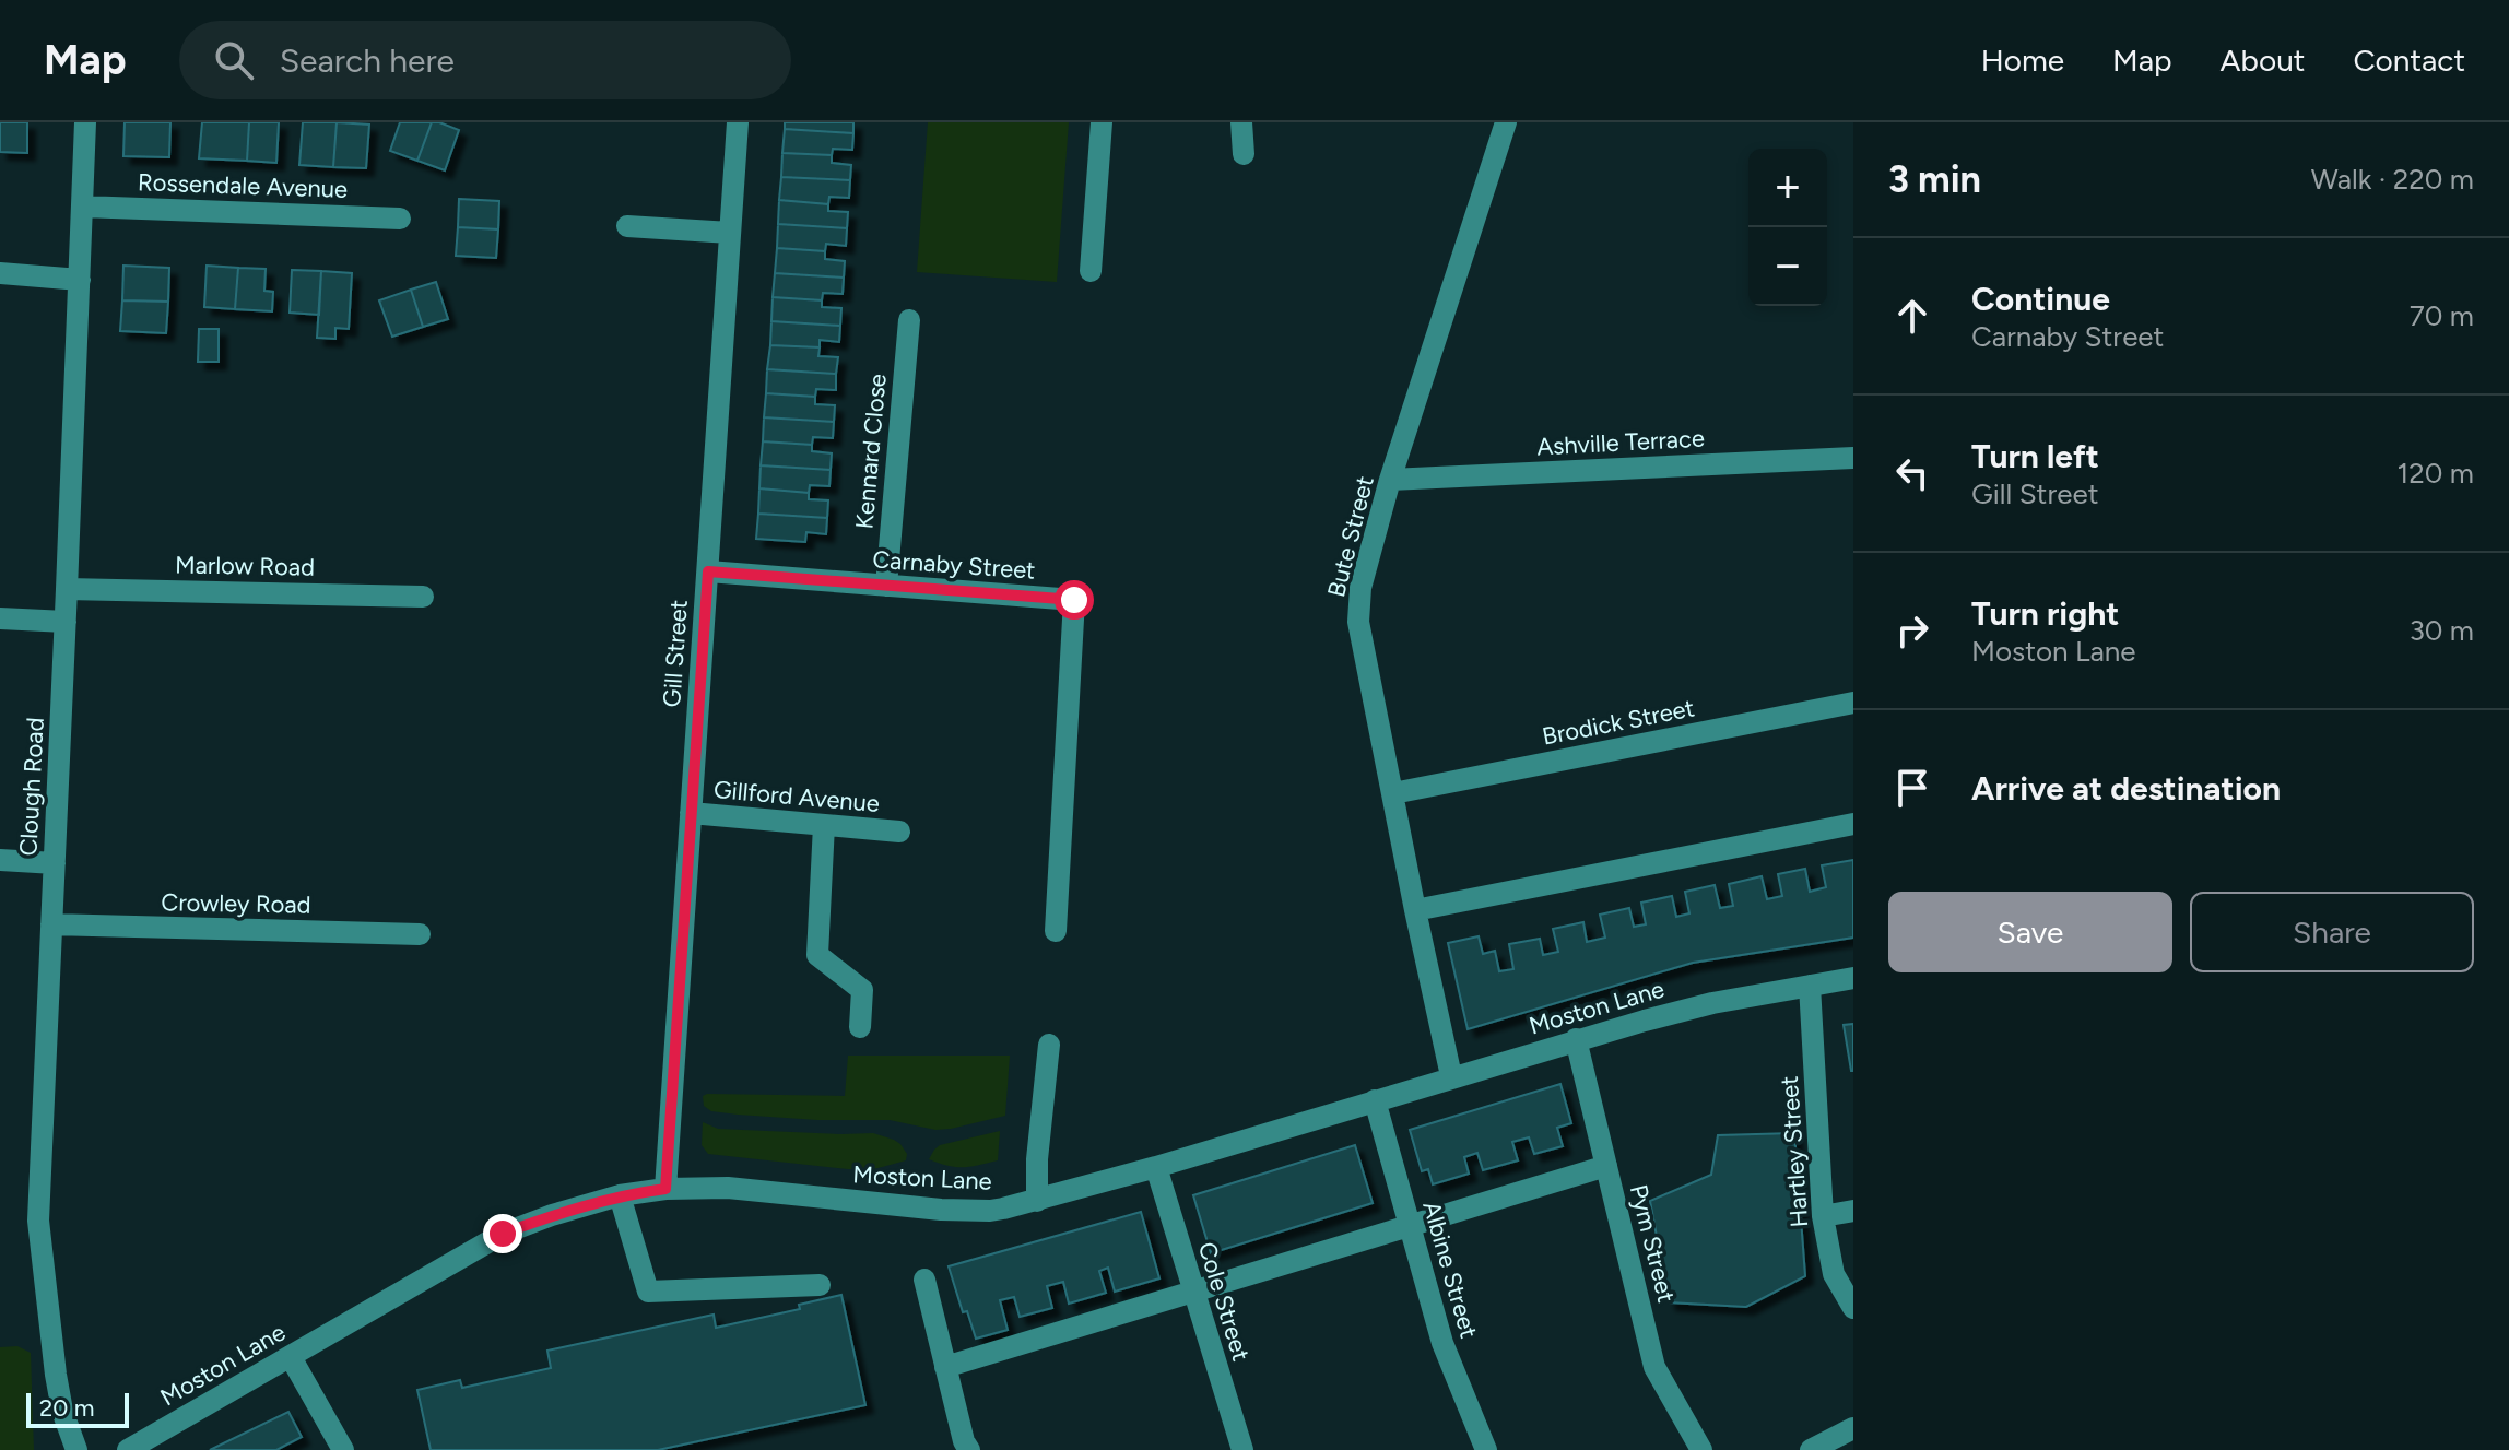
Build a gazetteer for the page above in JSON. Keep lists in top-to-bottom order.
{
  "streets": {
    "street": [
      "Rossendale Avenue",
      "Ashville Terrace",
      "Kennard Close",
      "Bute Street",
      "Carnaby Street",
      "Marlow Road",
      "Gill Street",
      "Brodick Street",
      "Clough Road",
      "Gillford Avenue",
      "Crowley Road",
      "Moston Lane",
      "Hartley Street",
      "Pym Street",
      "Albine Street",
      "Cole Street"
    ]
  },
  "crossings": [
    ["Rossendale Avenue", "Clough Road"],
    ["Ashville Terrace", "Bute Street"],
    ["Kennard Close", "Carnaby Street"],
    ["Bute Street", "Brodick Street"],
    ["Bute Street", "Moston Lane"],
    ["Carnaby Street", "Gill Street"],
    ["Marlow Road", "Clough Road"],
    ["Gill Street", "Gillford Avenue"],
    ["Gill Street", "Moston Lane"],
    ["Clough Road", "Crowley Road"],
    ["Moston Lane", "Hartley Street"],
    ["Moston Lane", "Pym Street"],
    ["Moston Lane", "Albine Street"],
    ["Moston Lane", "Cole Street"]
  ],
  "scale_bar": "20 m",
  "page": {
    "header": "Map",
    "search": "Search here",
    "nav": [
      "Home",
      "Map",
      "About",
      "Contact"
    ],
    "heading": ["3 min", "Walk · 220 m"],
    "map_buttons": ["+", "−"],
    "list": [
      ["Continue", "Carnaby Street", "70 m"],
      ["Turn left", "Gill Street", "120 m"],
      ["Turn right", "Moston Lane", "30 m"],
      "Arrive at destination"
    ],
    "buttons": ["Save", "Share"],
    "scale": "20 m"
  }
}
